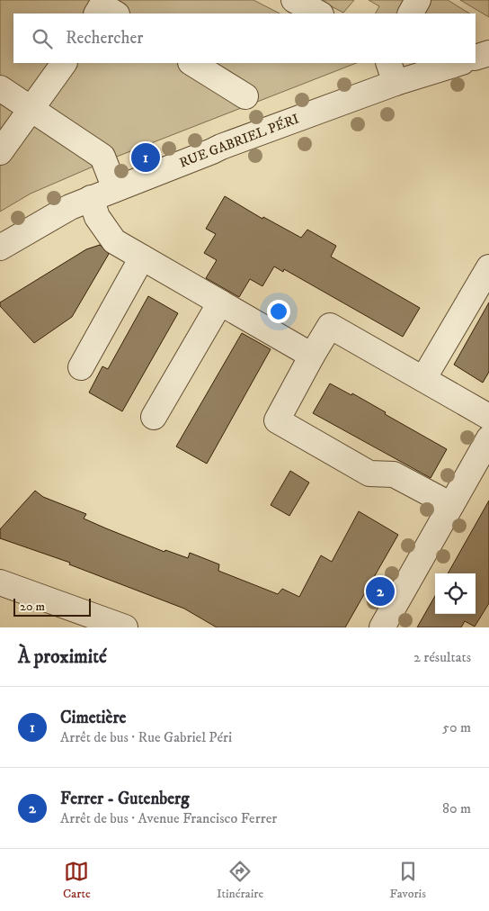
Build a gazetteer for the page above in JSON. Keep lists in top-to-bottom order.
{
  "streets": {
    "street": ["RUE GABRIEL PÉRI"]
  },
  "scale_bar": "20 m",
  "page": {
    "search": "Rechercher",
    "pins": ["1", "2"],
    "scale": "20 m",
    "heading": ["À proximité", "2 résultats"],
    "list": [
      {
        "mark": "1",
        "name": "Cimetière",
        "note": "Arrêt de bus · Rue Gabriel Péri",
        "value": "50 m"
      },
      {
        "mark": "2",
        "name": "Ferrer - Gutenberg",
        "note": "Arrêt de bus · Avenue Francisco Ferrer",
        "value": "80 m"
      }
    ],
    "nav": ["Carte", "Itinéraire", "Favoris"]
  }
}
